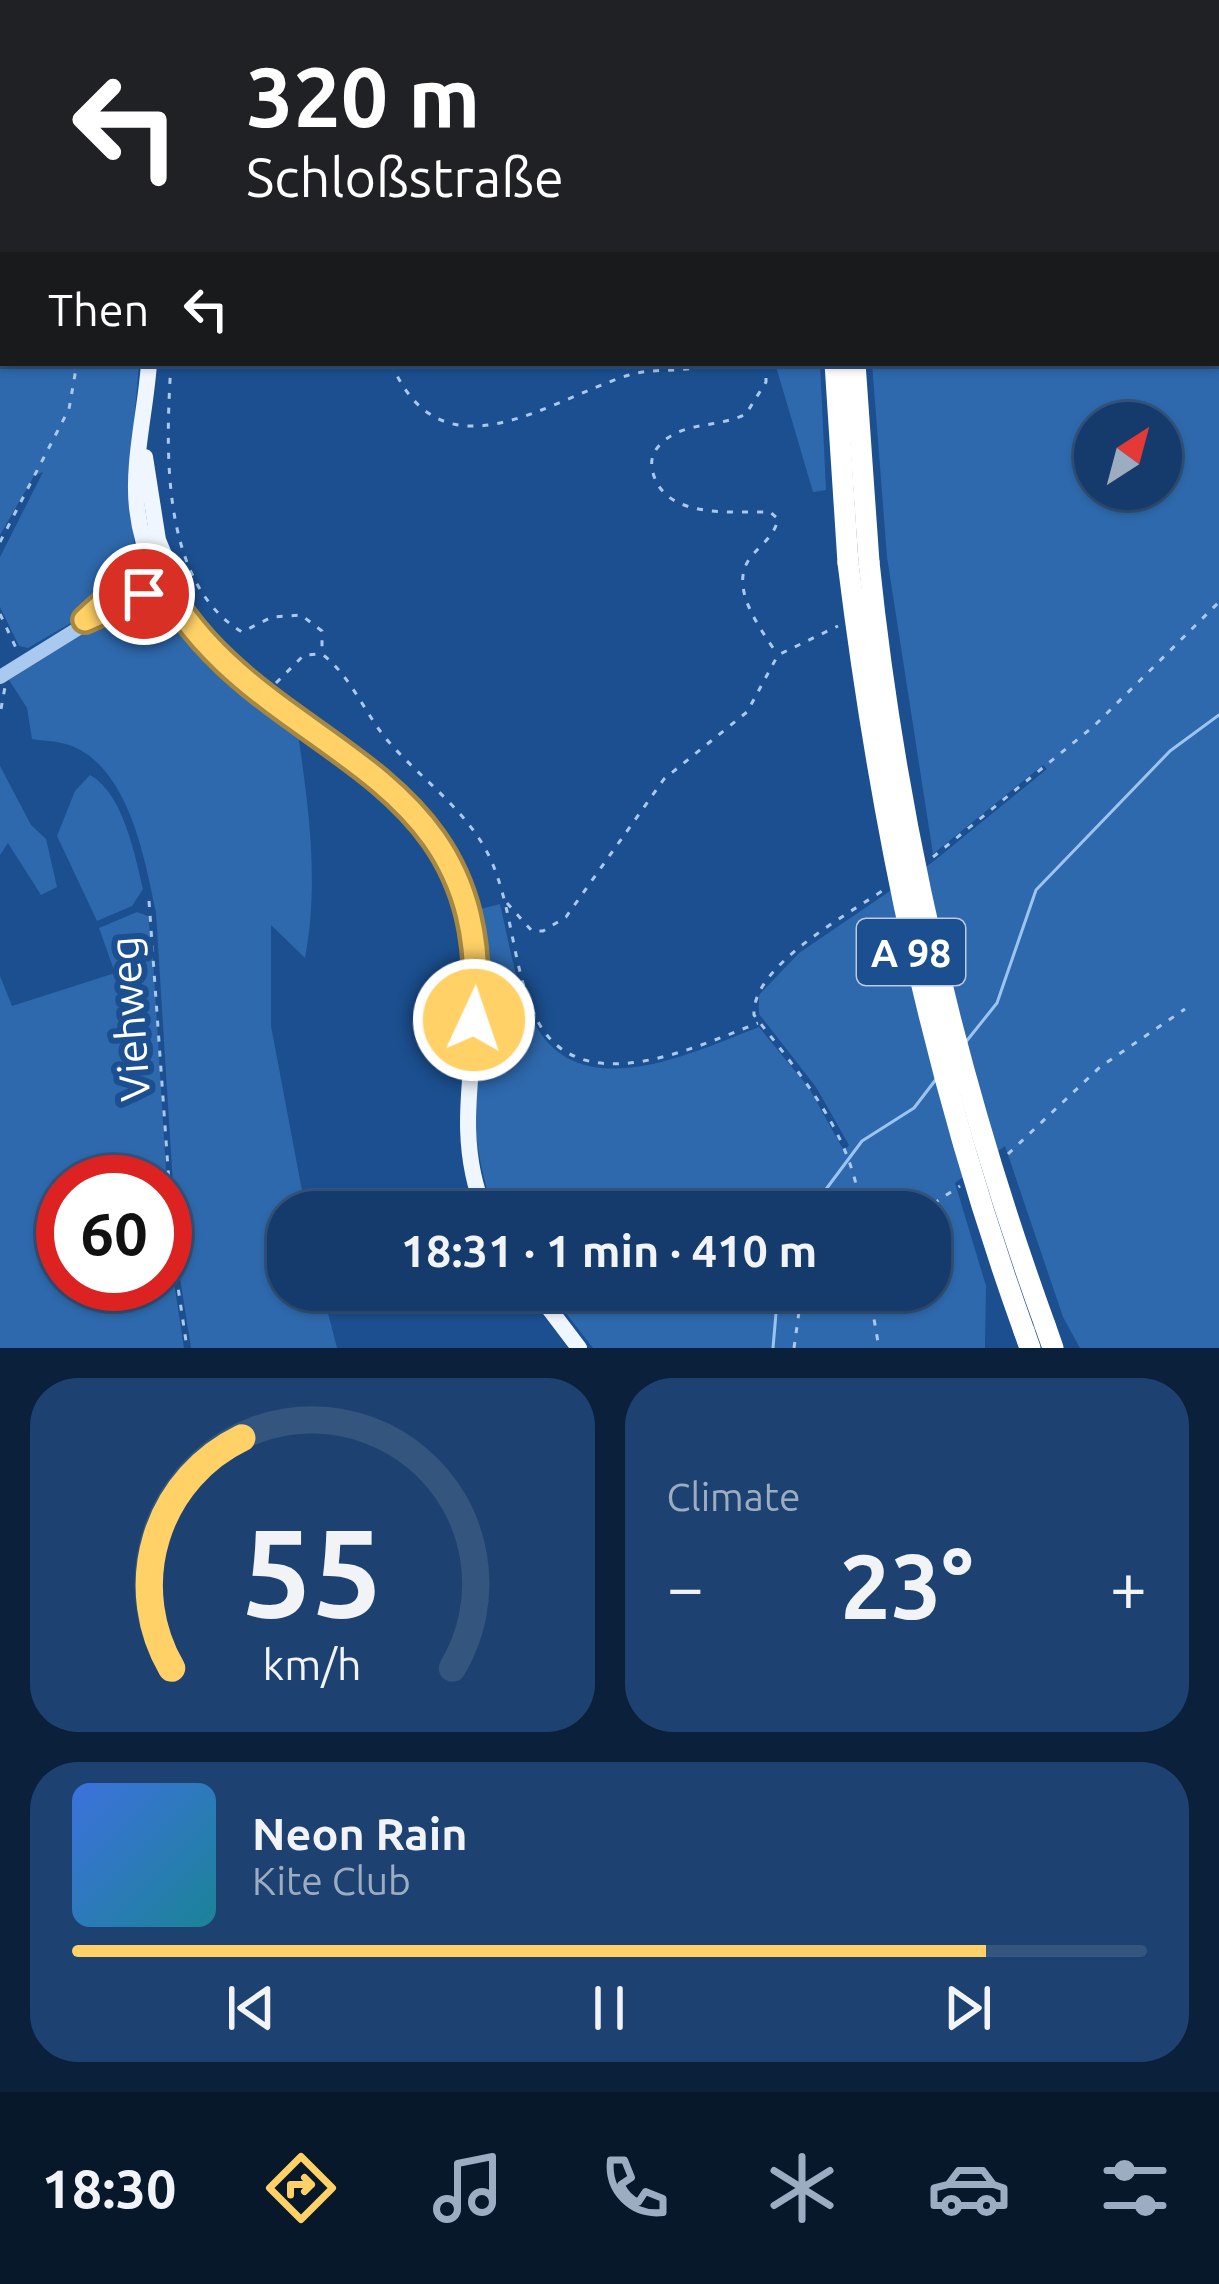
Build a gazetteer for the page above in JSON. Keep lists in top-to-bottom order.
{
  "streets": {
    "highway": ["A 98"],
    "path": ["Viehweg"]
  },
  "north": "top right",
  "page": {
    "turn": ["320 m", "Schloßstraße"],
    "then": "Then",
    "limit": "60",
    "trip": "18:31 · 1 min · 410 m",
    "tile": "Climate",
    "heat": ["−", "23°", "+"],
    "song": ["Neon Rain", "Kite Club"],
    "tabs": "18:30",
    "gauge": ["55", "km/h"]
  }
}
